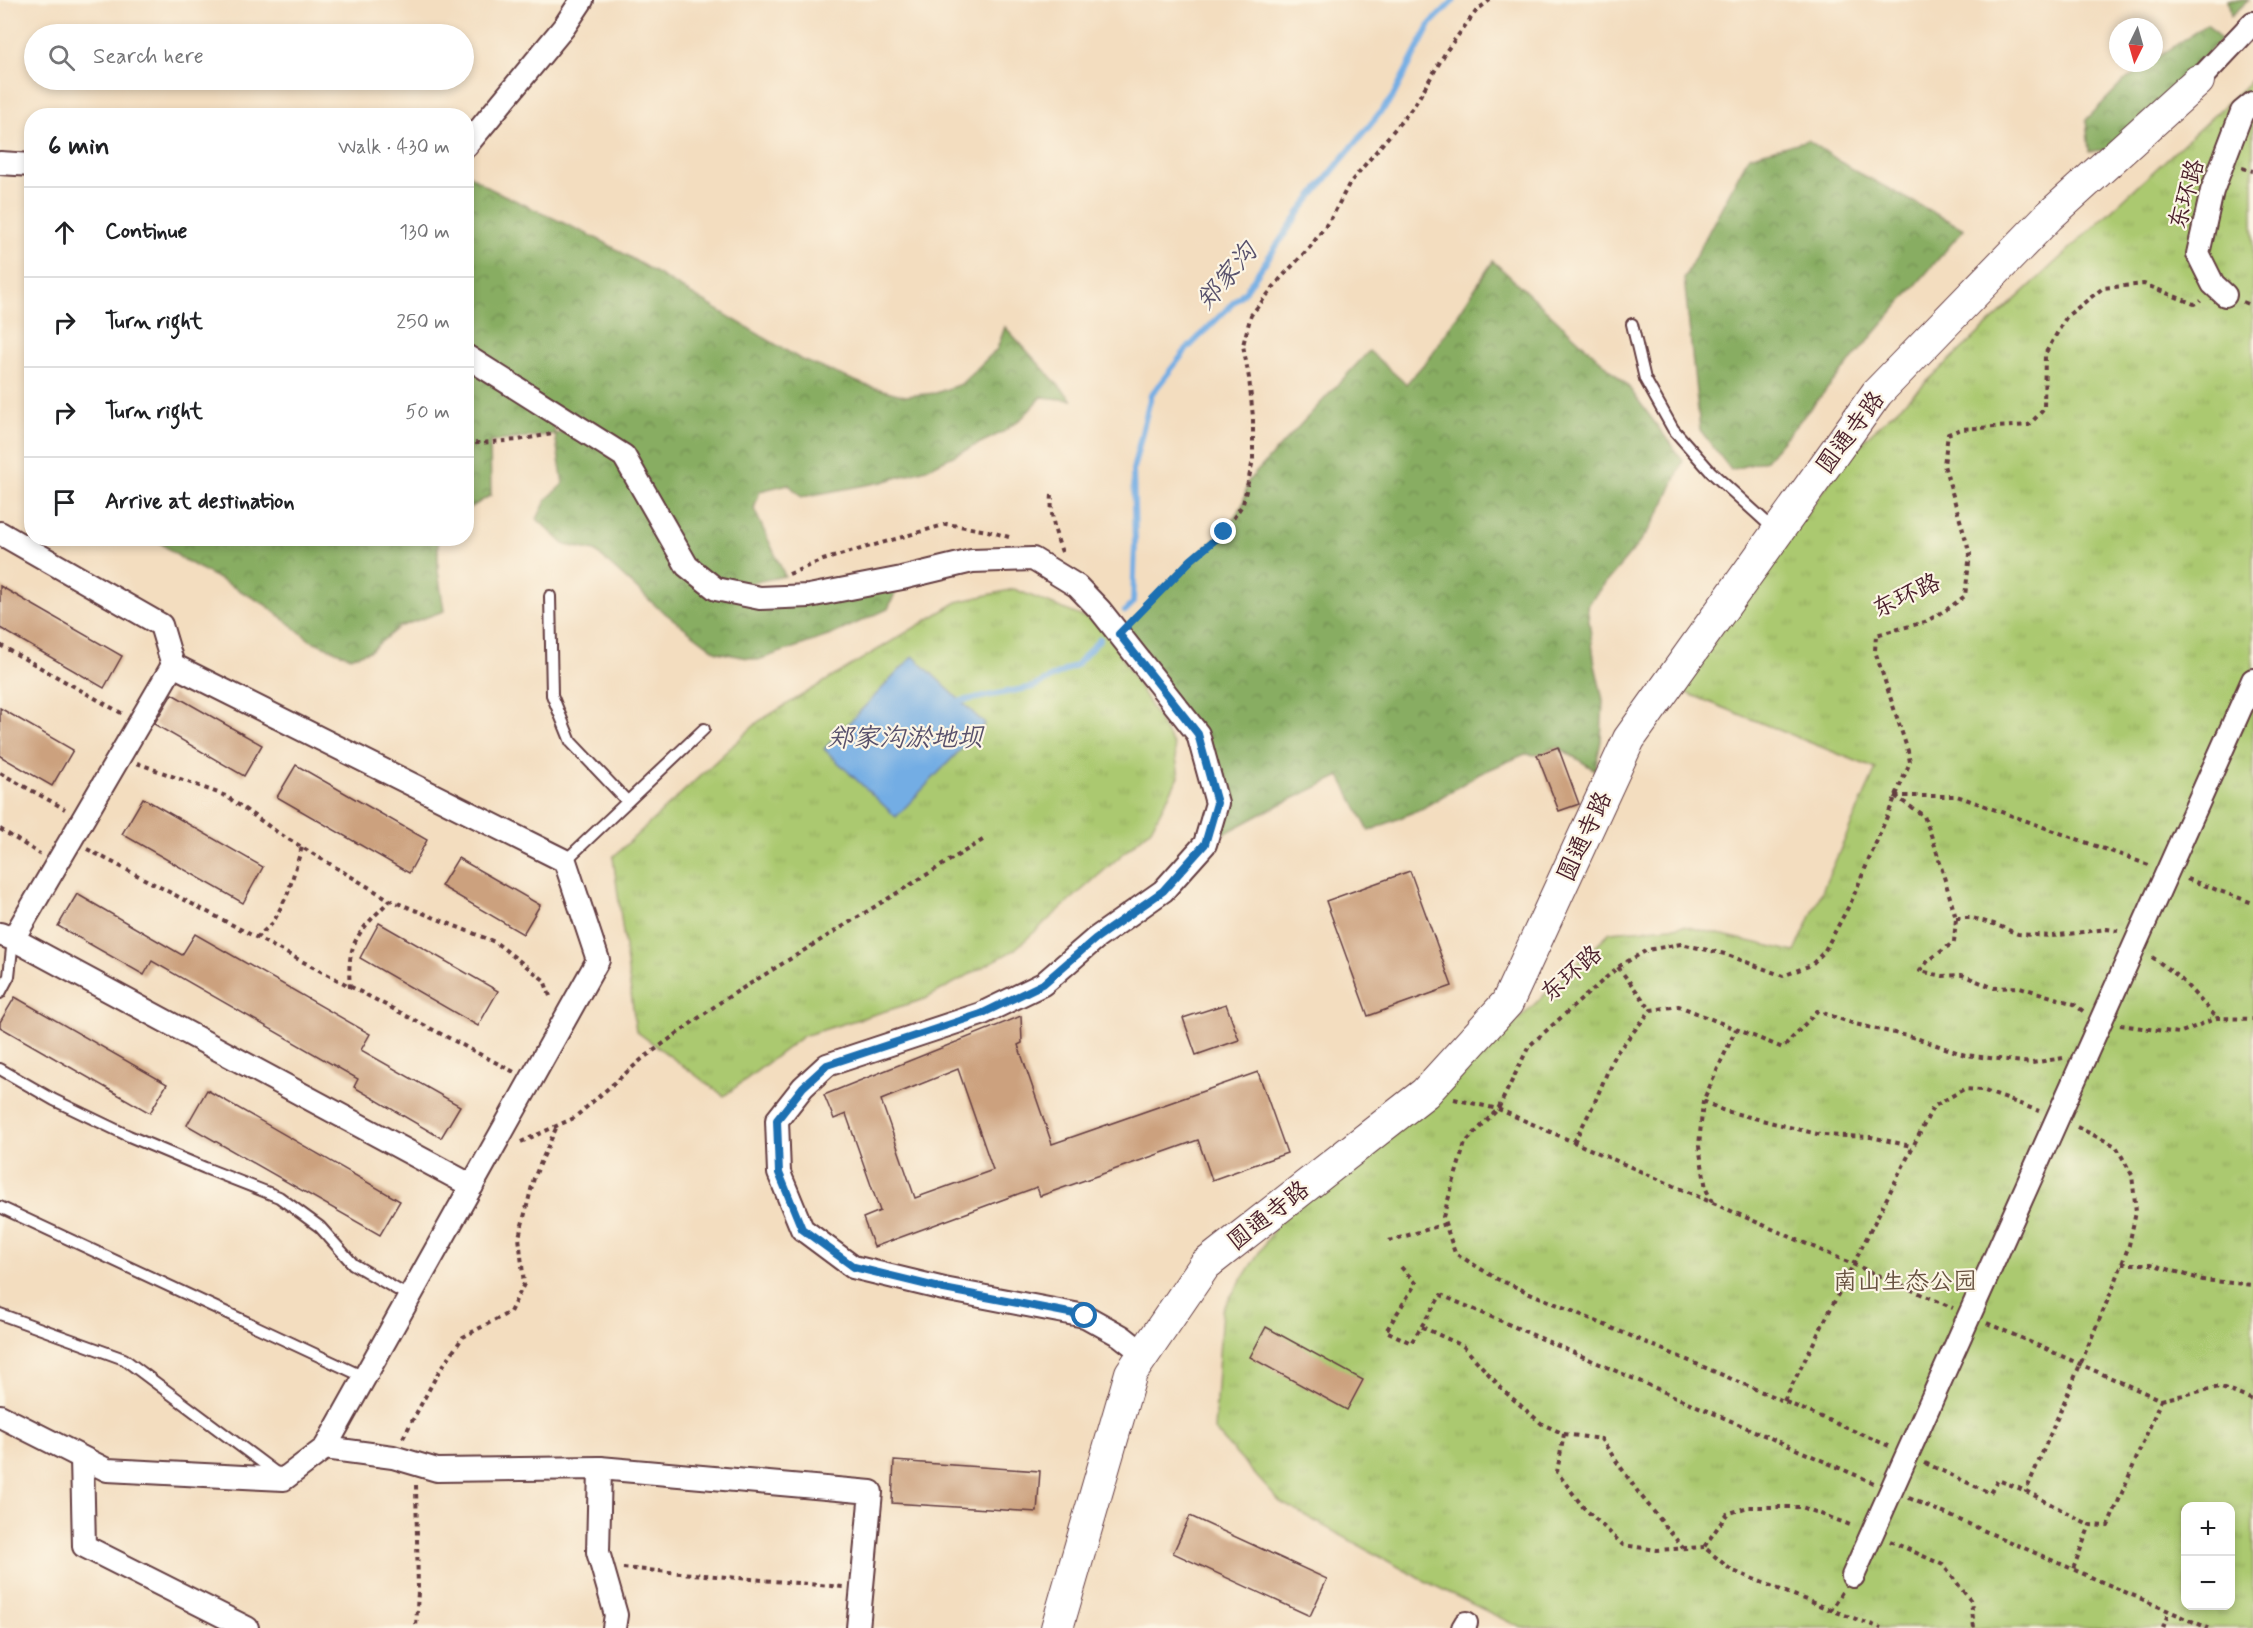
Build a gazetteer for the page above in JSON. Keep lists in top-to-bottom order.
{
  "streets": {
    "street": ["东环路", "圆通寺路"]
  },
  "water": ["郑家沟", "郑家沟淤地坝"],
  "parks": ["南山生态公园"],
  "north": "bottom",
  "page": {
    "search": "Search here",
    "heading": ["6 min", "Walk · 430 m"],
    "list": [
      ["Continue", "130 m"],
      ["Turn right", "250 m"],
      ["Turn right", "50 m"],
      "Arrive at destination"
    ],
    "map_buttons": ["+", "−"]
  }
}
